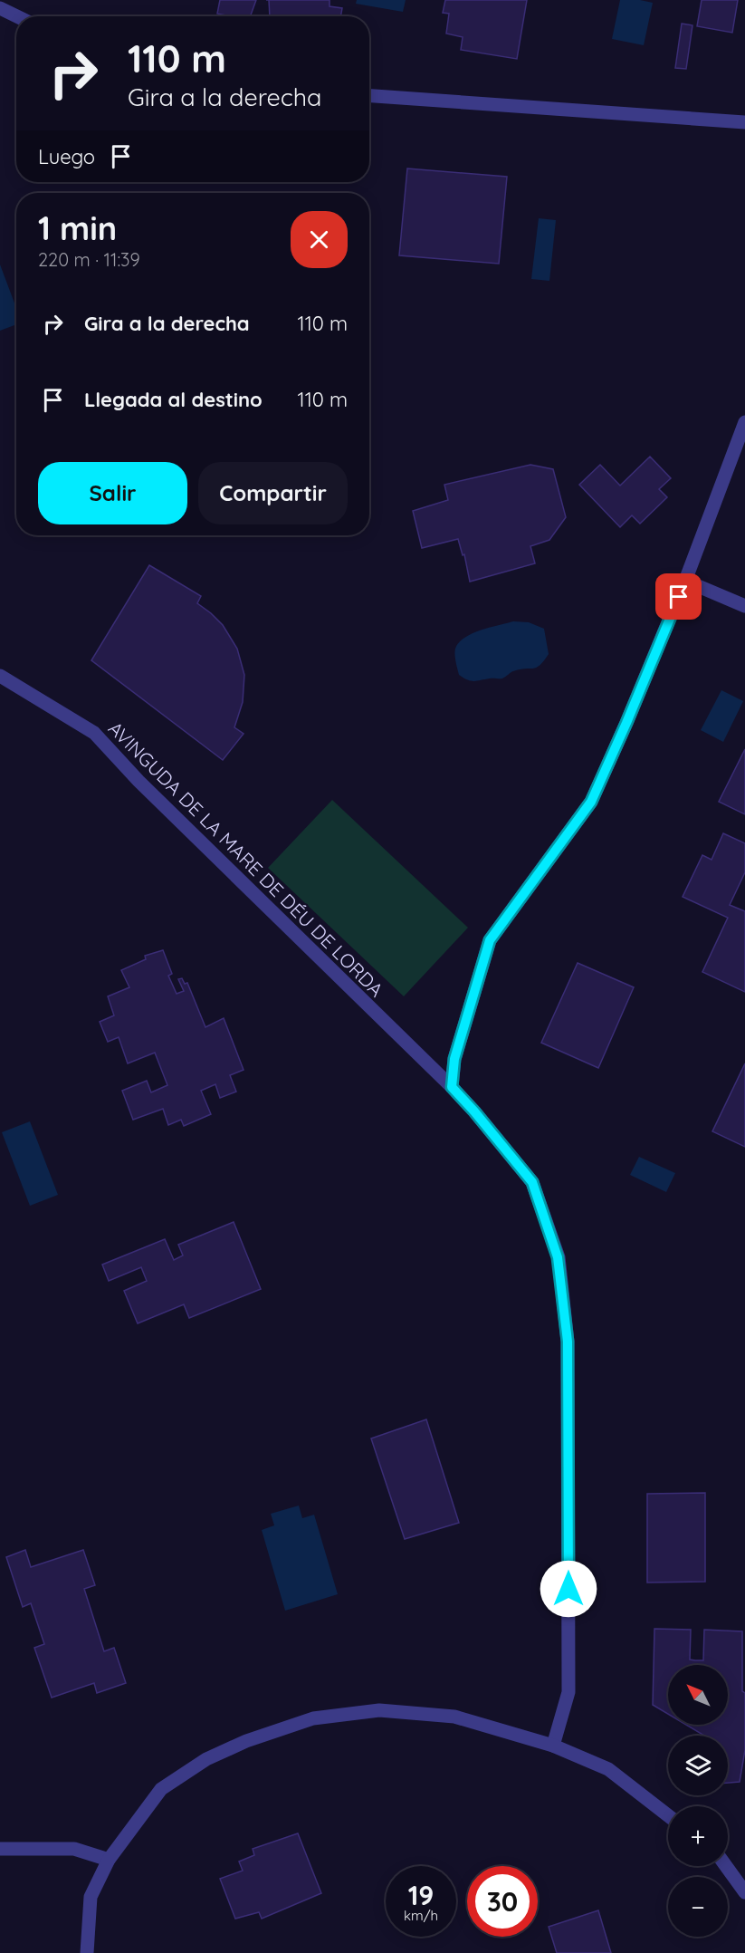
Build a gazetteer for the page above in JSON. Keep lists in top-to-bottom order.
{
  "streets": {
    "street": ["AVINGUDA DE LA MARE DE DÉU DE LORDA"]
  },
  "north": "top left",
  "page": {
    "turn": ["110 m", "Gira a la derecha"],
    "then": "Luego",
    "heading": ["1 min", "220 m · 11:39"],
    "list": [
      {
        "name": "Gira a la derecha",
        "value": "110 m"
      },
      {
        "name": "Llegada al destino",
        "value": "110 m"
      }
    ],
    "buttons": ["Salir", "Compartir"],
    "map_buttons": ["+", "−"],
    "speed": "19 km/h",
    "limit": "30"
  }
}
